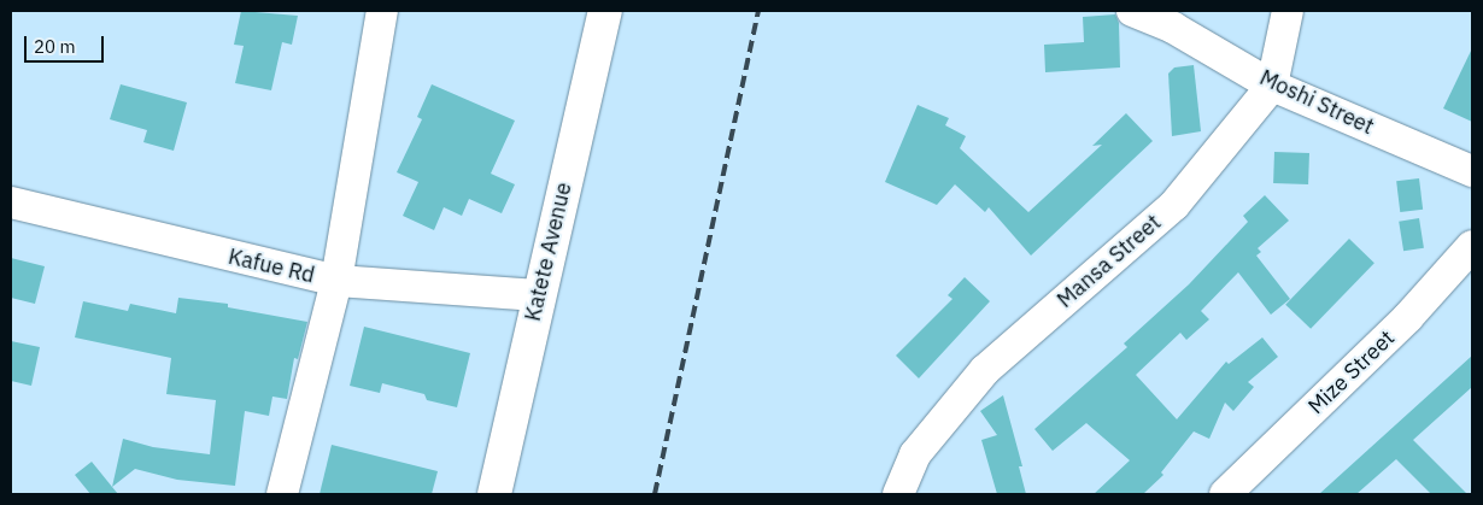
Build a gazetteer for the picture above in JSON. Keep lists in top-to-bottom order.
{
  "streets": {
    "street": [
      "Moshi Street",
      "Katete Avenue",
      "Mansa Street",
      "Kafue Rd",
      "Mize Street"
    ]
  },
  "crossings": [
    ["Moshi Street", "Mansa Street"],
    ["Katete Avenue", "Kafue Rd"]
  ],
  "scale_bar": "20 m"
}
